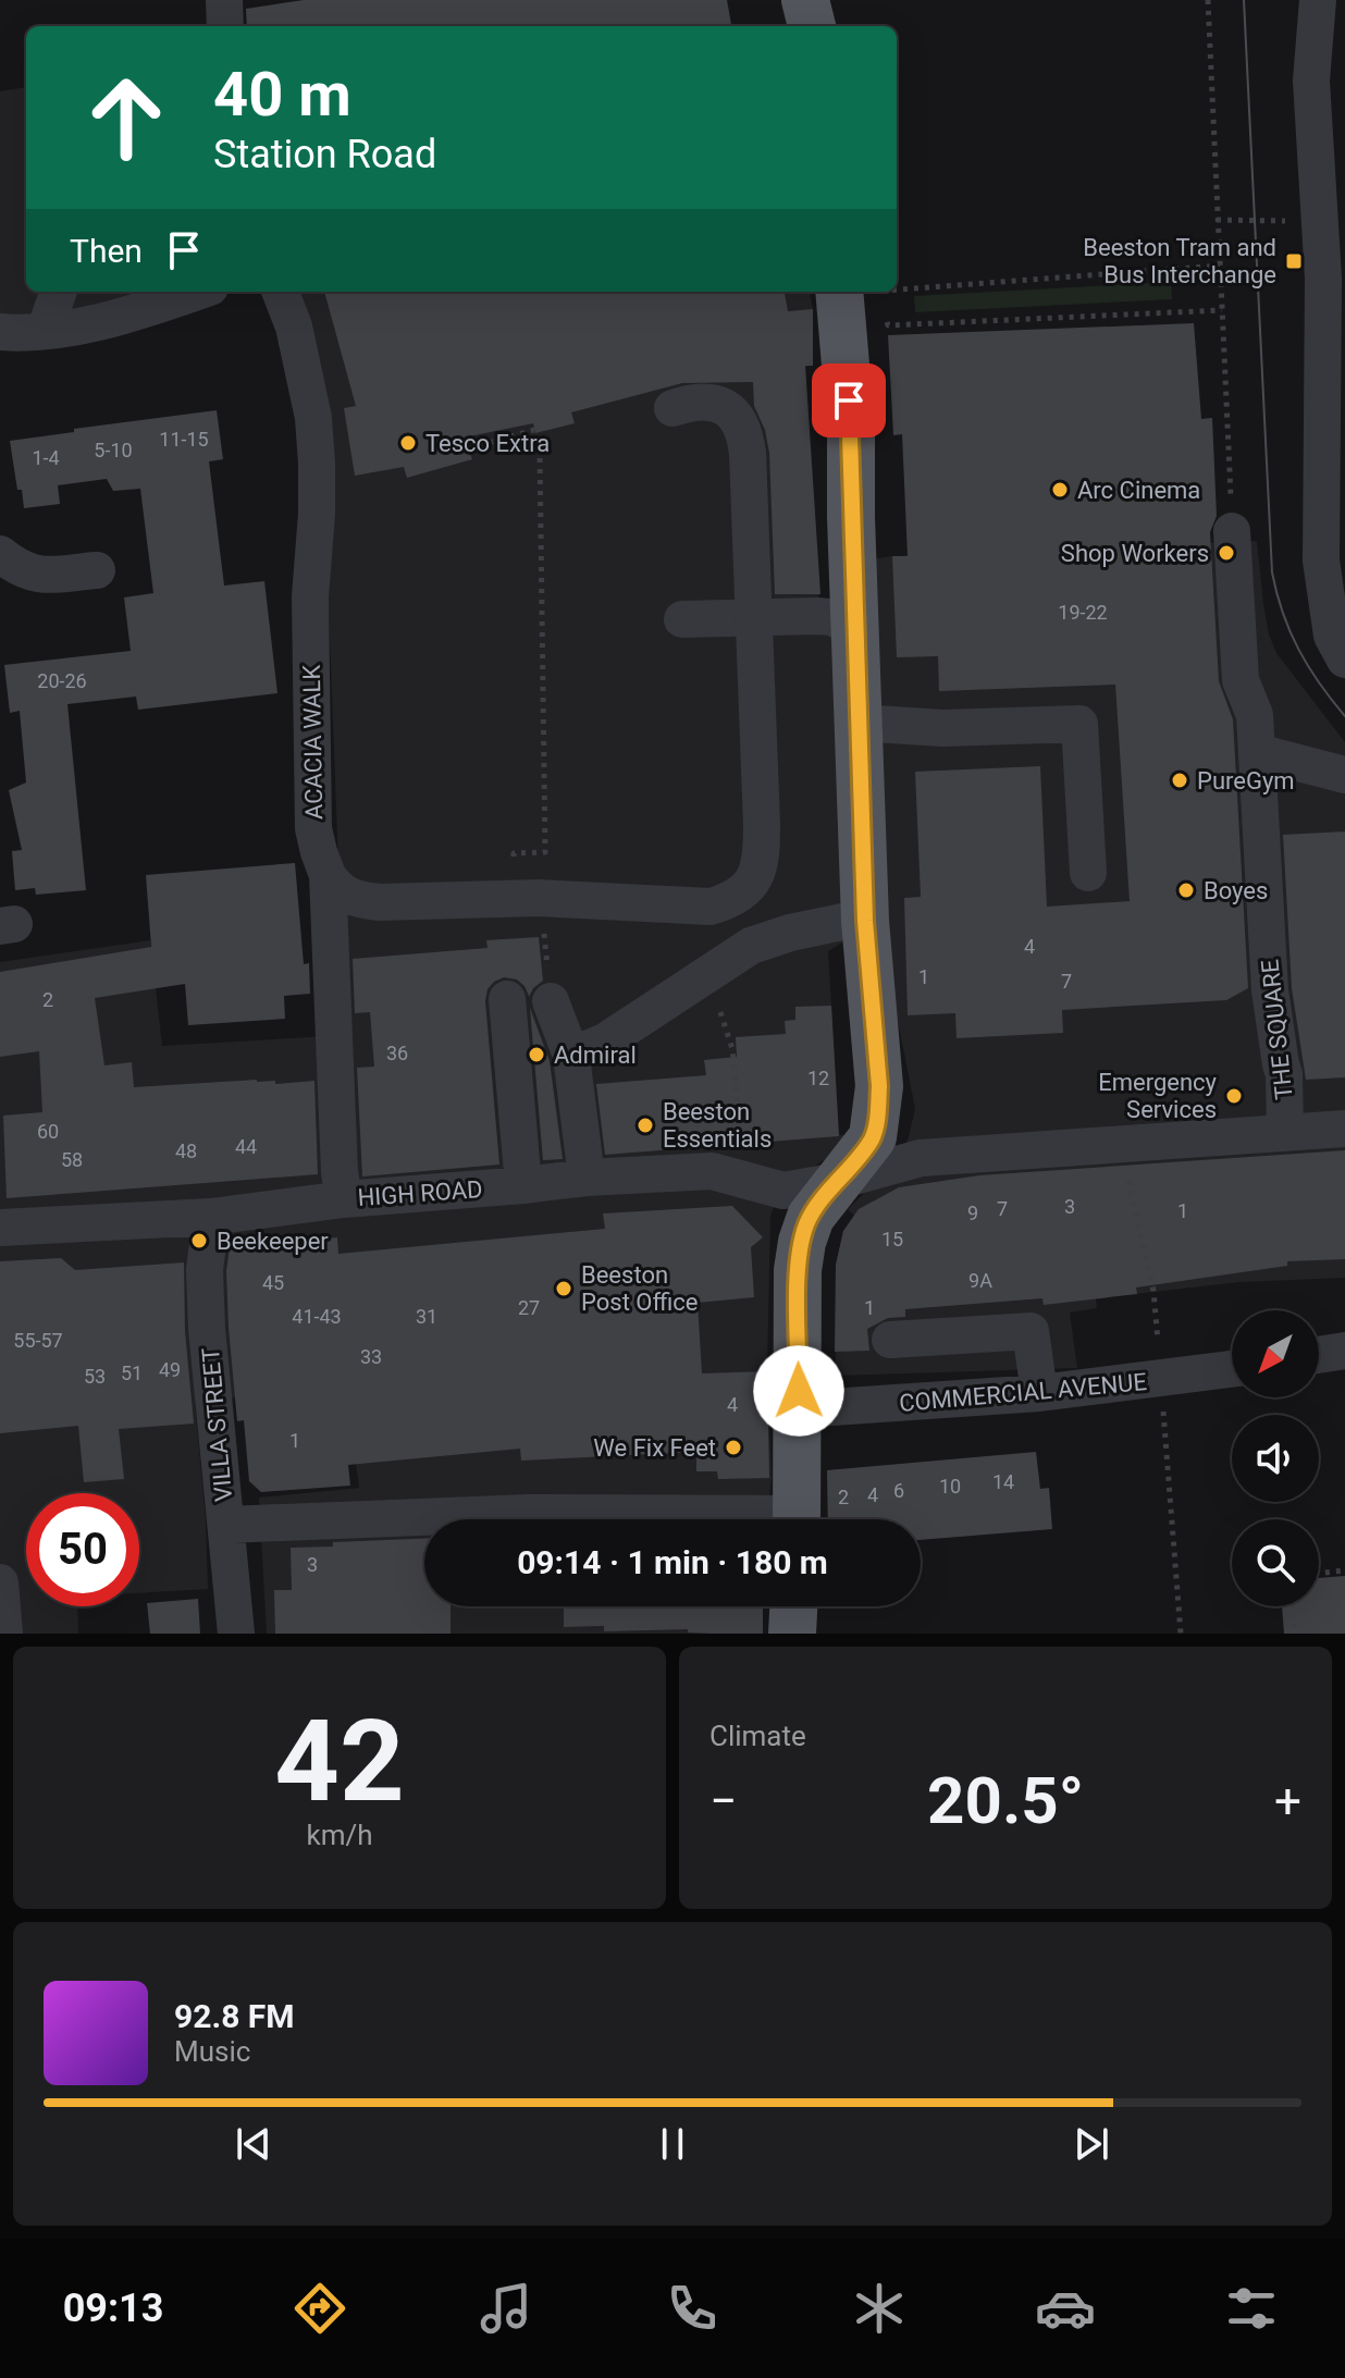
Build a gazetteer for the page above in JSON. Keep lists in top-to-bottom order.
{
  "streets": {
    "street": [
      "ACACIA WALK",
      "THE SQUARE",
      "HIGH ROAD",
      "COMMERCIAL AVENUE",
      "VILLA STREET"
    ]
  },
  "crossings": [
    ["ACACIA WALK", "HIGH ROAD"],
    ["THE SQUARE", "HIGH ROAD"],
    ["HIGH ROAD", "VILLA STREET"]
  ],
  "places": {
    "transit": ["Beeston Tram and Bus Interchange"],
    "other": [
      "Tesco Extra",
      "Arc Cinema",
      "Shop Workers",
      "PureGym",
      "Boyes",
      "Admiral",
      "Emergency Services",
      "Beeston Essentials",
      "Beekeeper",
      "Beeston Post Office",
      "We Fix Feet"
    ]
  },
  "house_numbers": [
    "11-15",
    "5-10",
    "1-4",
    "19-22",
    "20-26",
    "4",
    "1",
    "7",
    "2",
    "36",
    "12",
    "60",
    "44",
    "48",
    "58",
    "3",
    "7",
    "1",
    "9",
    "15",
    "9A",
    "45",
    "27",
    "1",
    "41-43",
    "31",
    "55-57",
    "33",
    "49",
    "51",
    "53",
    "4",
    "1",
    "14",
    "10",
    "6",
    "4",
    "2",
    "3"
  ],
  "north": "bottom left",
  "page": {
    "turn": ["40 m", "Station Road"],
    "then": "Then",
    "limit": "50",
    "trip": "09:14 · 1 min · 180 m",
    "tile": [
      ["42", "km/h"],
      "Climate"
    ],
    "heat": ["−", "20.5°", "+"],
    "song": ["92.8 FM", "Music"],
    "tabs": "09:13"
  }
}
